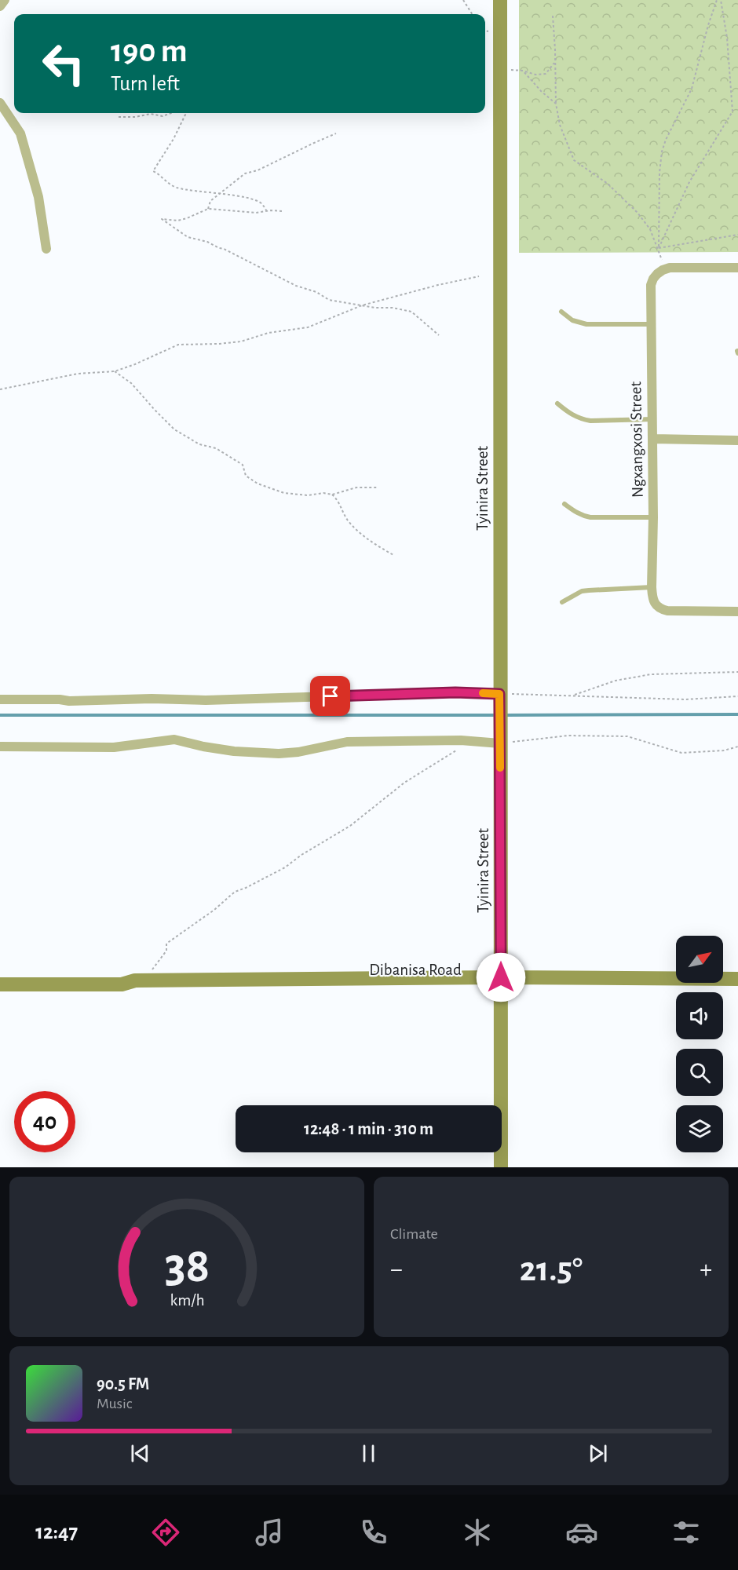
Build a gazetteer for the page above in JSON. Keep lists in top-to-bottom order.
{
  "streets": {
    "street": ["Ngxangxosi Street", "Tyinira Street", "Dibanisa Road"]
  },
  "crossings": [
    ["Tyinira Street", "Dibanisa Road"]
  ],
  "north": "top right",
  "page": {
    "turn": ["190 m", "Turn left"],
    "limit": "40",
    "trip": "12:48 · 1 min · 310 m",
    "tile": "Climate",
    "heat": ["−", "21.5°", "+"],
    "song": ["90.5 FM", "Music"],
    "tabs": "12:47",
    "gauge": ["38", "km/h"]
  }
}
